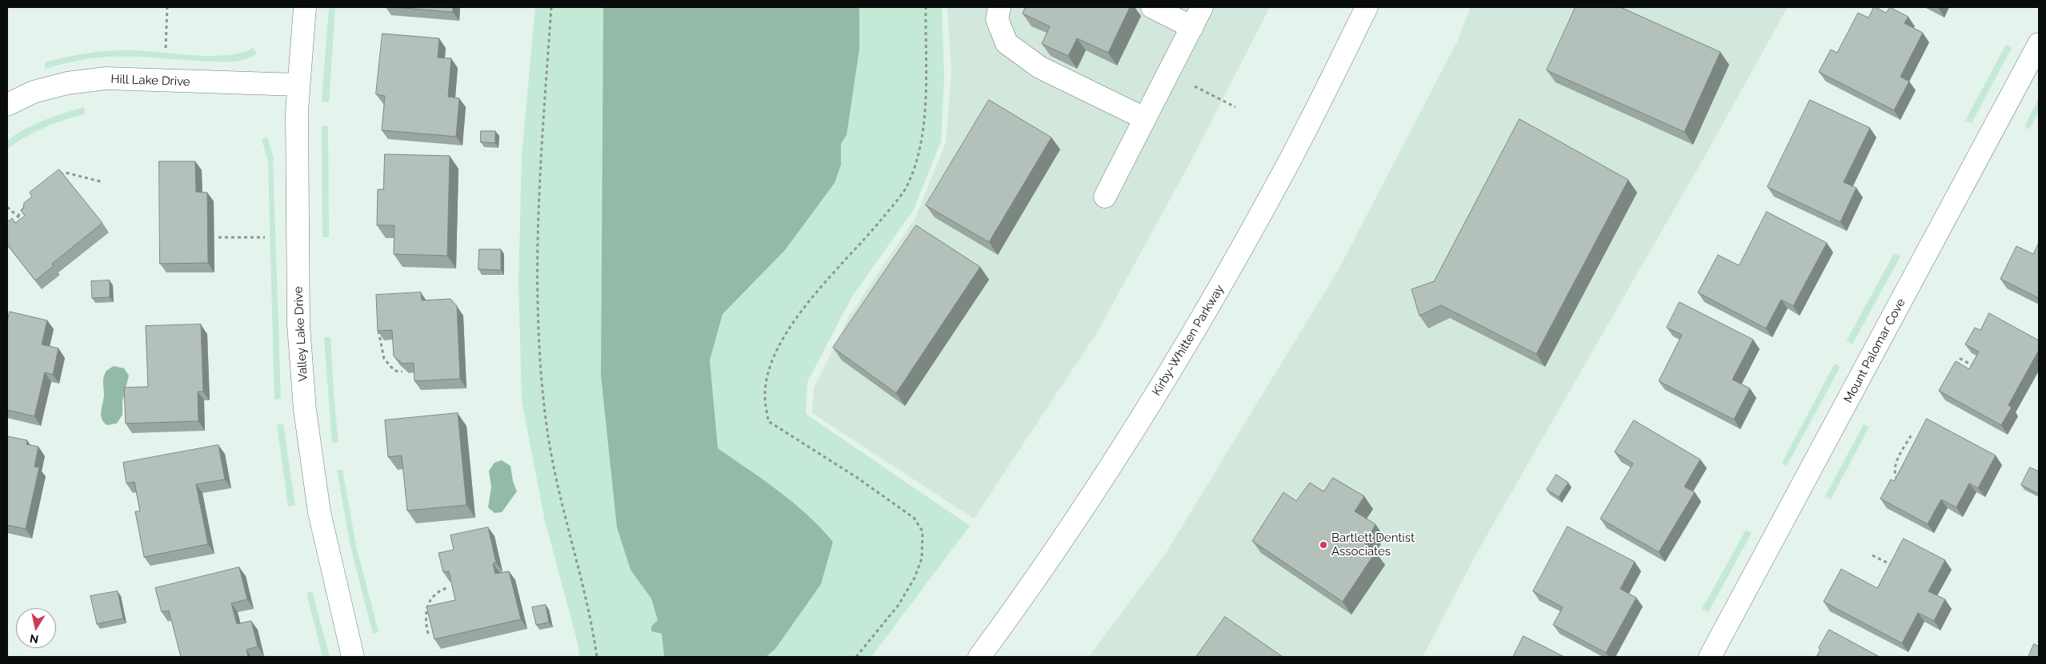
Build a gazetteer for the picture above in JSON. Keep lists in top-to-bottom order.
{
  "streets": {
    "street": [
      "Hill Lake Drive",
      "Valley Lake Drive",
      "Kirby-Whitten Parkway",
      "Mount Palomar Cove"
    ]
  },
  "crossings": [
    ["Hill Lake Drive", "Valley Lake Drive"]
  ],
  "places": ["Bartlett Dentist Associates"],
  "north": "bottom"
}
